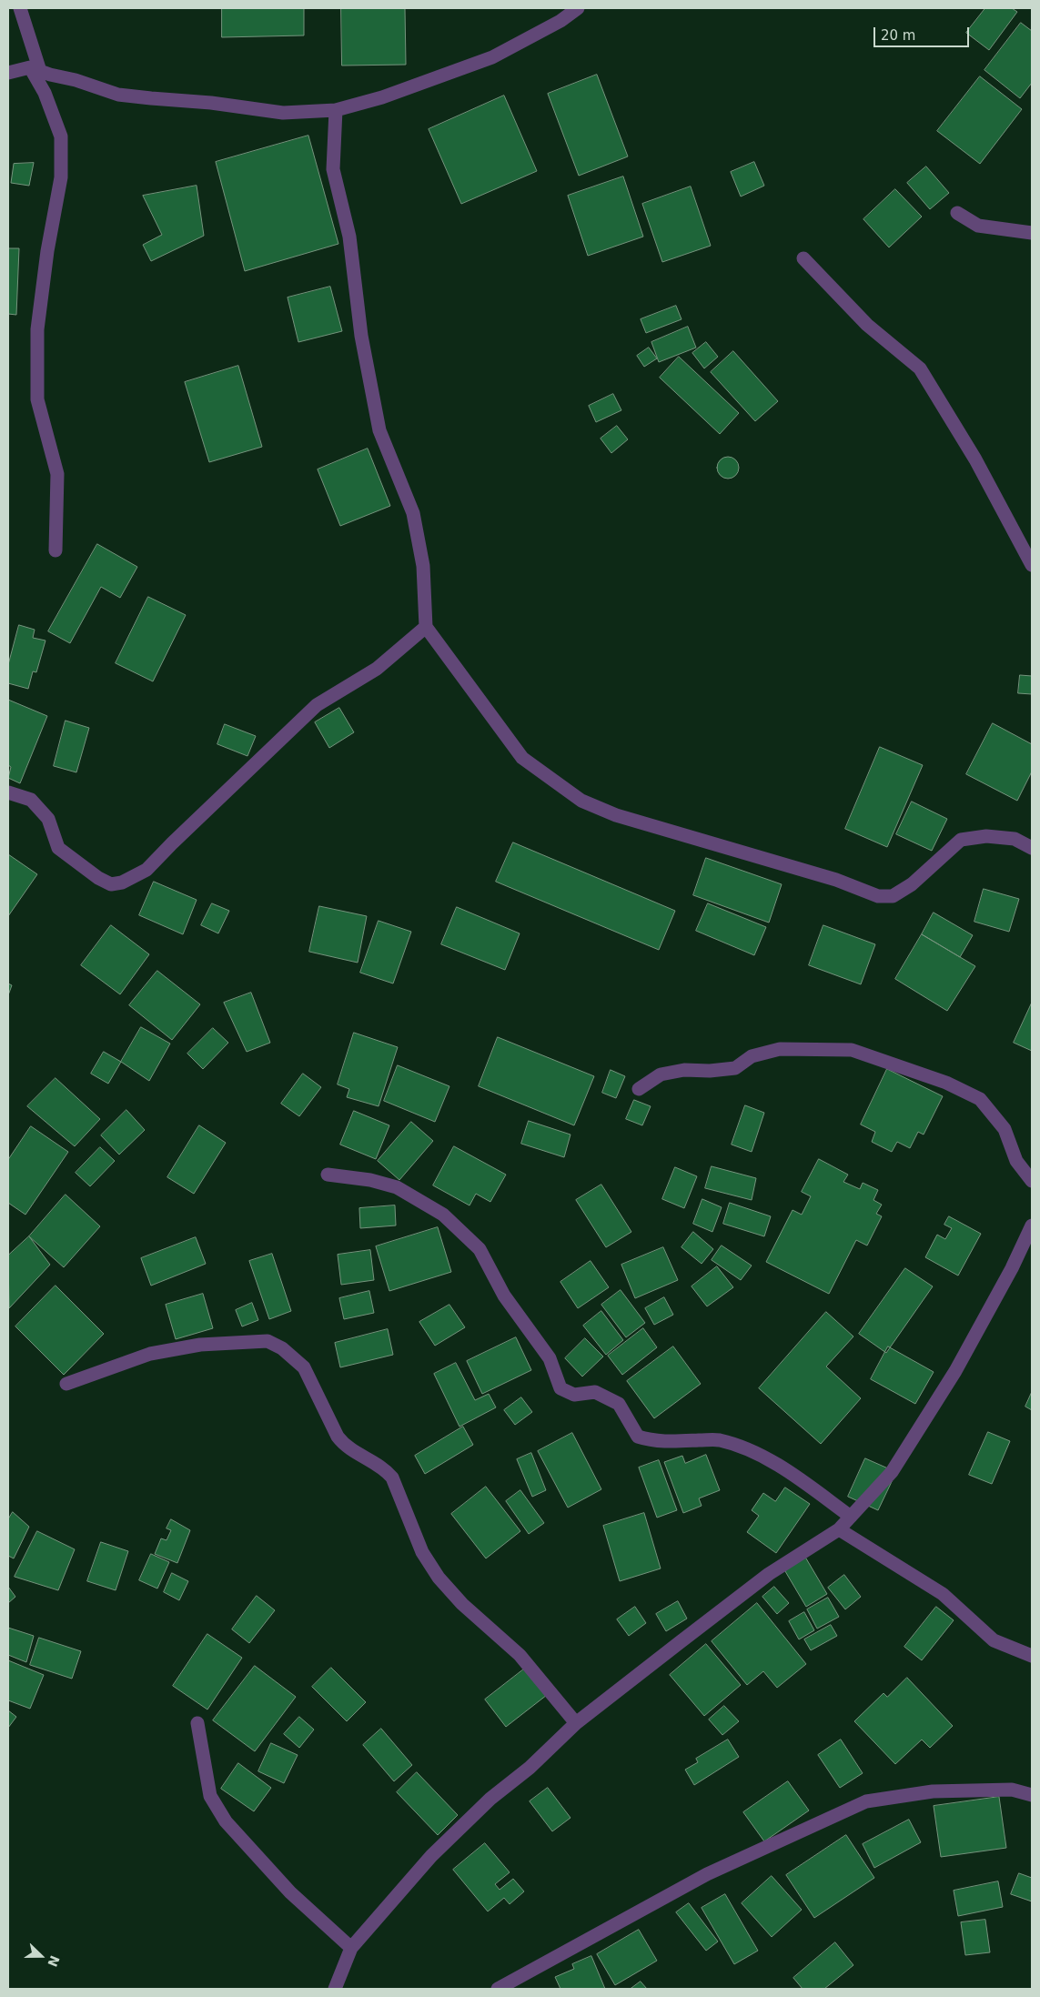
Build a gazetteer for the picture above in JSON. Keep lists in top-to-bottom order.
{
  "scale_bar": "20 m",
  "north": "right"
}
